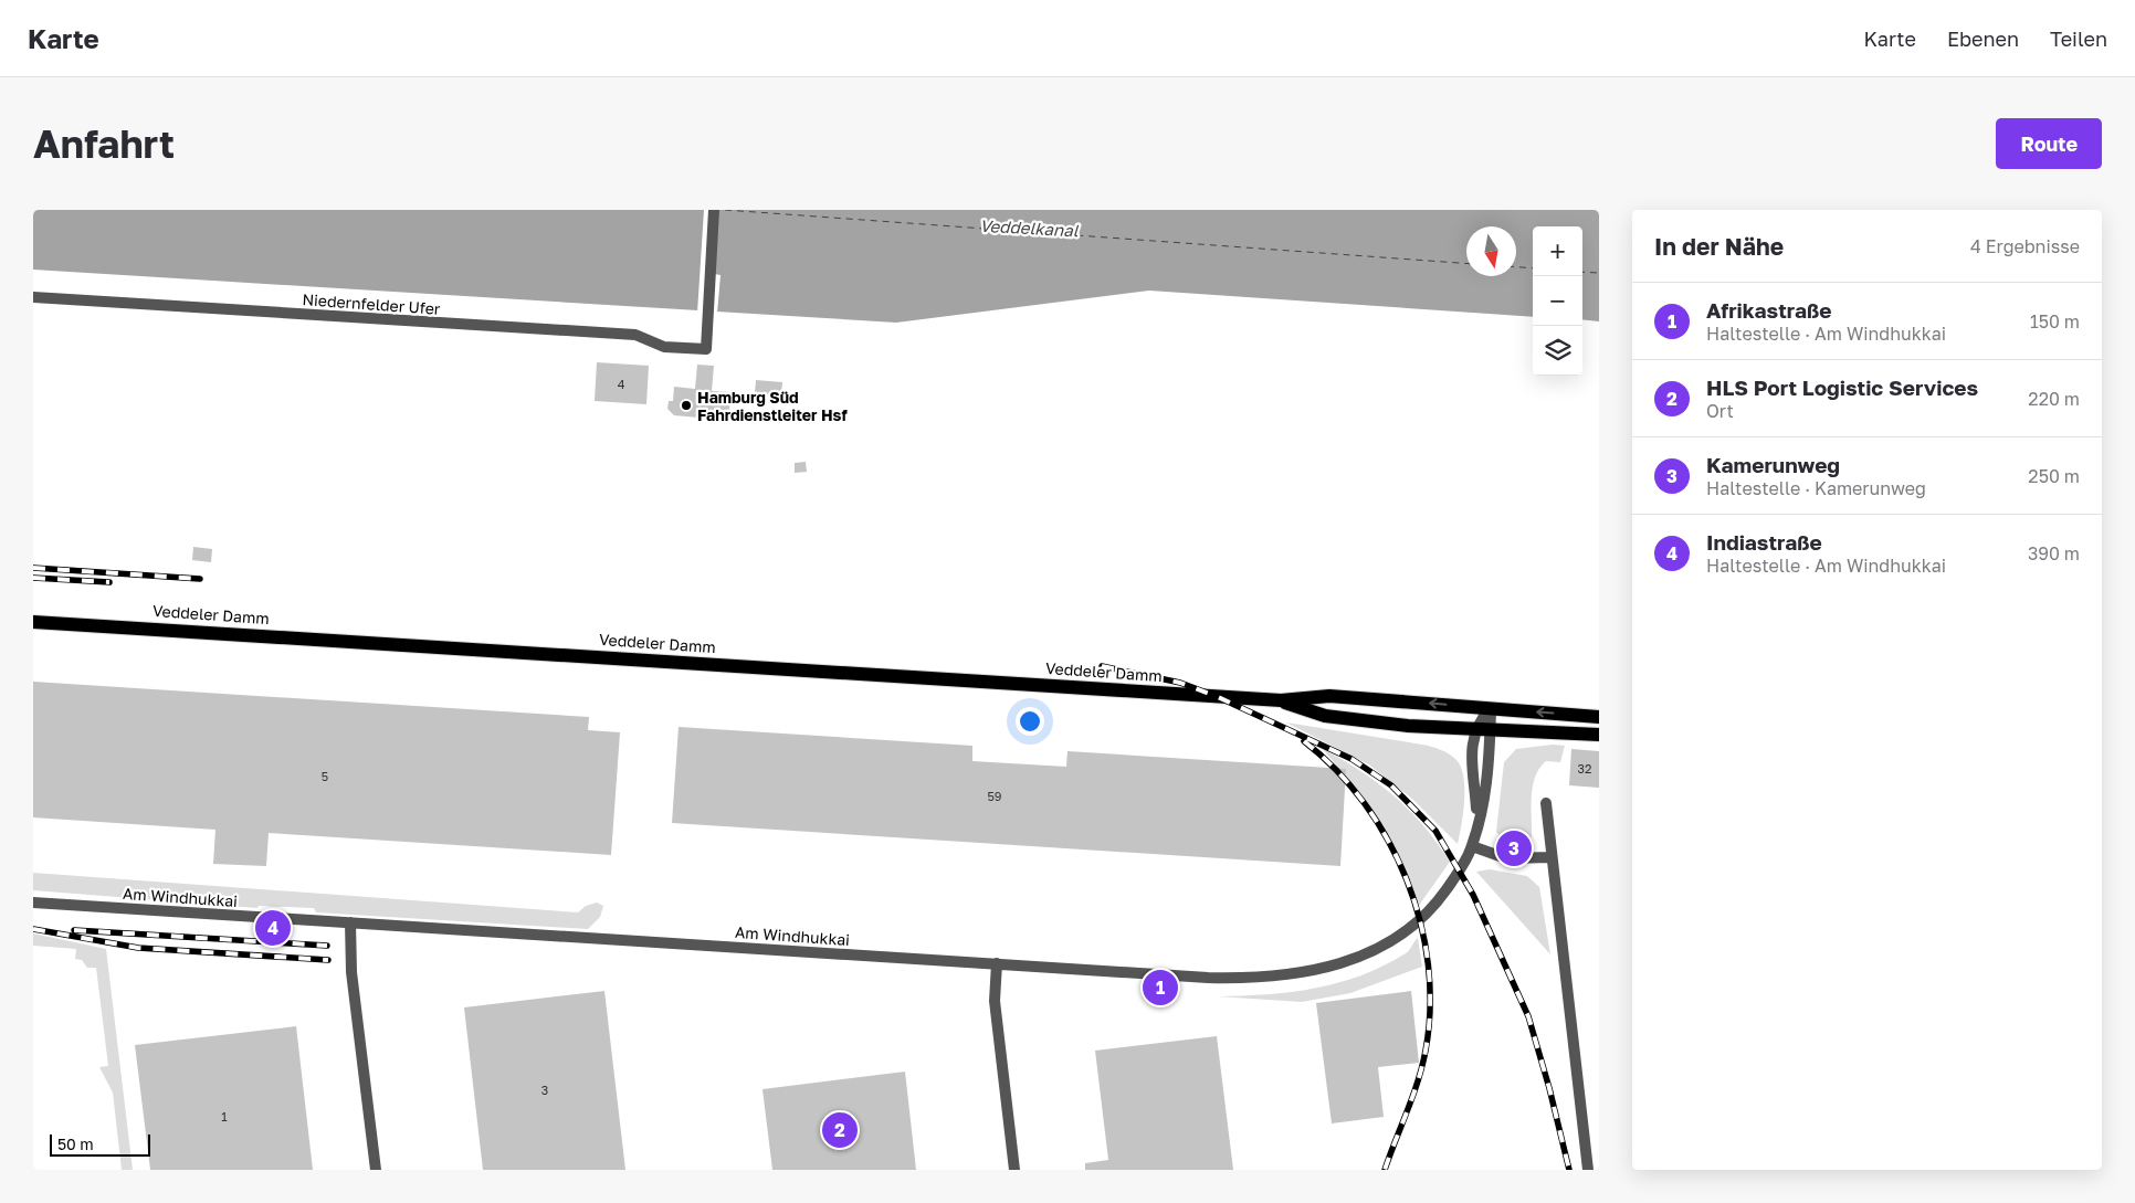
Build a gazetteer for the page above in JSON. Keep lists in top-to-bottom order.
{
  "streets": {
    "main road": ["Veddeler Damm"],
    "street": ["Niedernfelder Ufer", "Am Windhukkai"]
  },
  "crossings": [
    ["Veddeler Damm", "Am Windhukkai"]
  ],
  "water": ["Veddelkanal"],
  "places": ["Hamburg Süd Fahrdienstleiter Hsf"],
  "house_numbers": [
    "4",
    "32",
    "5",
    "59",
    "3",
    "1"
  ],
  "scale_bar": "50 m",
  "north": "bottom",
  "page": {
    "header": "Karte",
    "nav": ["Karte", "Ebenen", "Teilen"],
    "buttons": "Route",
    "title": "Anfahrt",
    "heading": ["In der Nähe", "4 Ergebnisse"],
    "map_buttons": ["+", "−"],
    "list": [
      {
        "mark": "1",
        "name": "Afrikastraße",
        "note": "Haltestelle · Am Windhukkai",
        "value": "150 m"
      },
      {
        "mark": "2",
        "name": "HLS Port Logistic Services",
        "note": "Ort",
        "value": "220 m"
      },
      {
        "mark": "3",
        "name": "Kamerunweg",
        "note": "Haltestelle · Kamerunweg",
        "value": "250 m"
      },
      {
        "mark": "4",
        "name": "Indiastraße",
        "note": "Haltestelle · Am Windhukkai",
        "value": "390 m"
      }
    ],
    "pins": [
      "3",
      "4",
      "1",
      "2"
    ],
    "scale": "50 m"
  }
}
